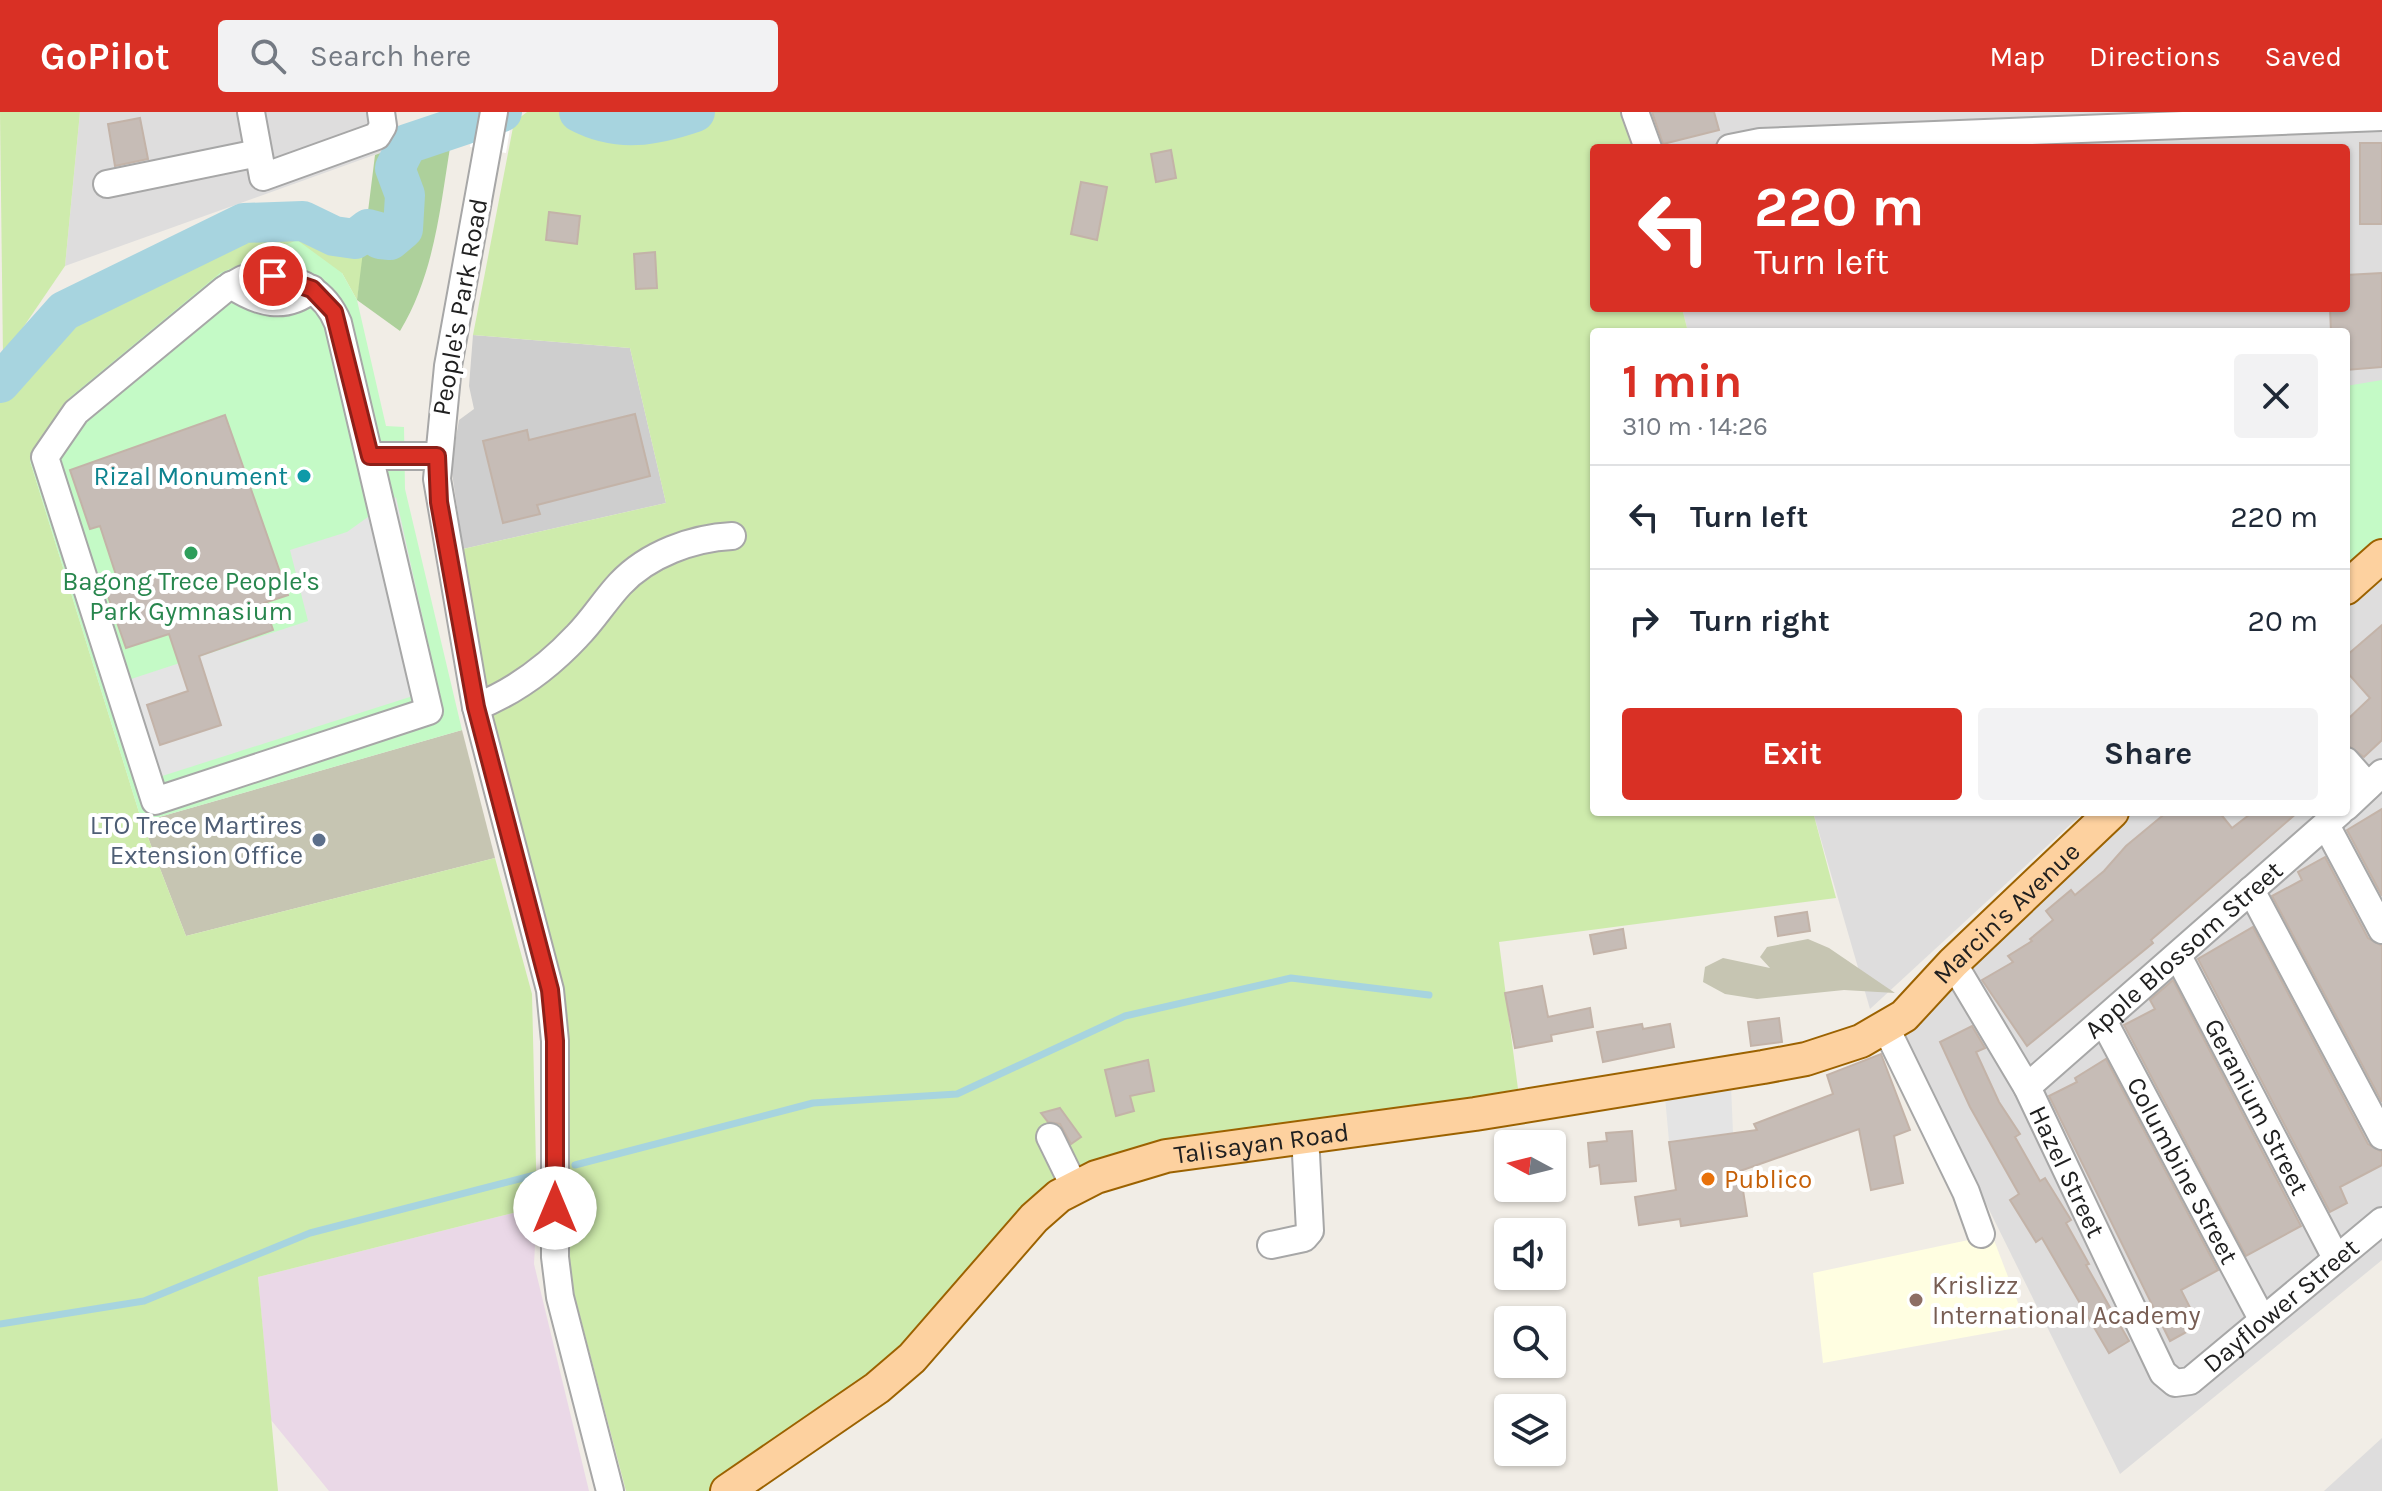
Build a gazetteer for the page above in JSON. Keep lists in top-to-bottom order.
{
  "streets": {
    "main road": ["Marcin's Avenue", "Talisayan Road"],
    "street": [
      "People's Park Road",
      "Apple Blossom Street",
      "Geranium Street",
      "Columbine Street",
      "Hazel Street",
      "Dayflower Street"
    ]
  },
  "crossings": [
    ["Marcin's Avenue", "Talisayan Road"],
    ["Marcin's Avenue", "Hazel Street"],
    ["Apple Blossom Street", "Geranium Street"],
    ["Apple Blossom Street", "Columbine Street"],
    ["Apple Blossom Street", "Hazel Street"],
    ["Geranium Street", "Dayflower Street"],
    ["Columbine Street", "Dayflower Street"],
    ["Hazel Street", "Dayflower Street"]
  ],
  "places": [
    "Rizal Monument",
    "Bagong Trece People's Park Gymnasium",
    "LTO Trece Martires Extension Office",
    "Publico",
    "Krislizz International Academy"
  ],
  "north": "left",
  "page": {
    "header": "GoPilot",
    "search": "Search here",
    "nav": ["Map", "Directions", "Saved"],
    "turn": ["220 m", "Turn left"],
    "heading": ["1 min", "310 m · 14:26"],
    "list": [
      {
        "name": "Turn left",
        "value": "220 m"
      },
      {
        "name": "Turn right",
        "value": "20 m"
      }
    ],
    "buttons": ["Exit", "Share"]
  }
}
